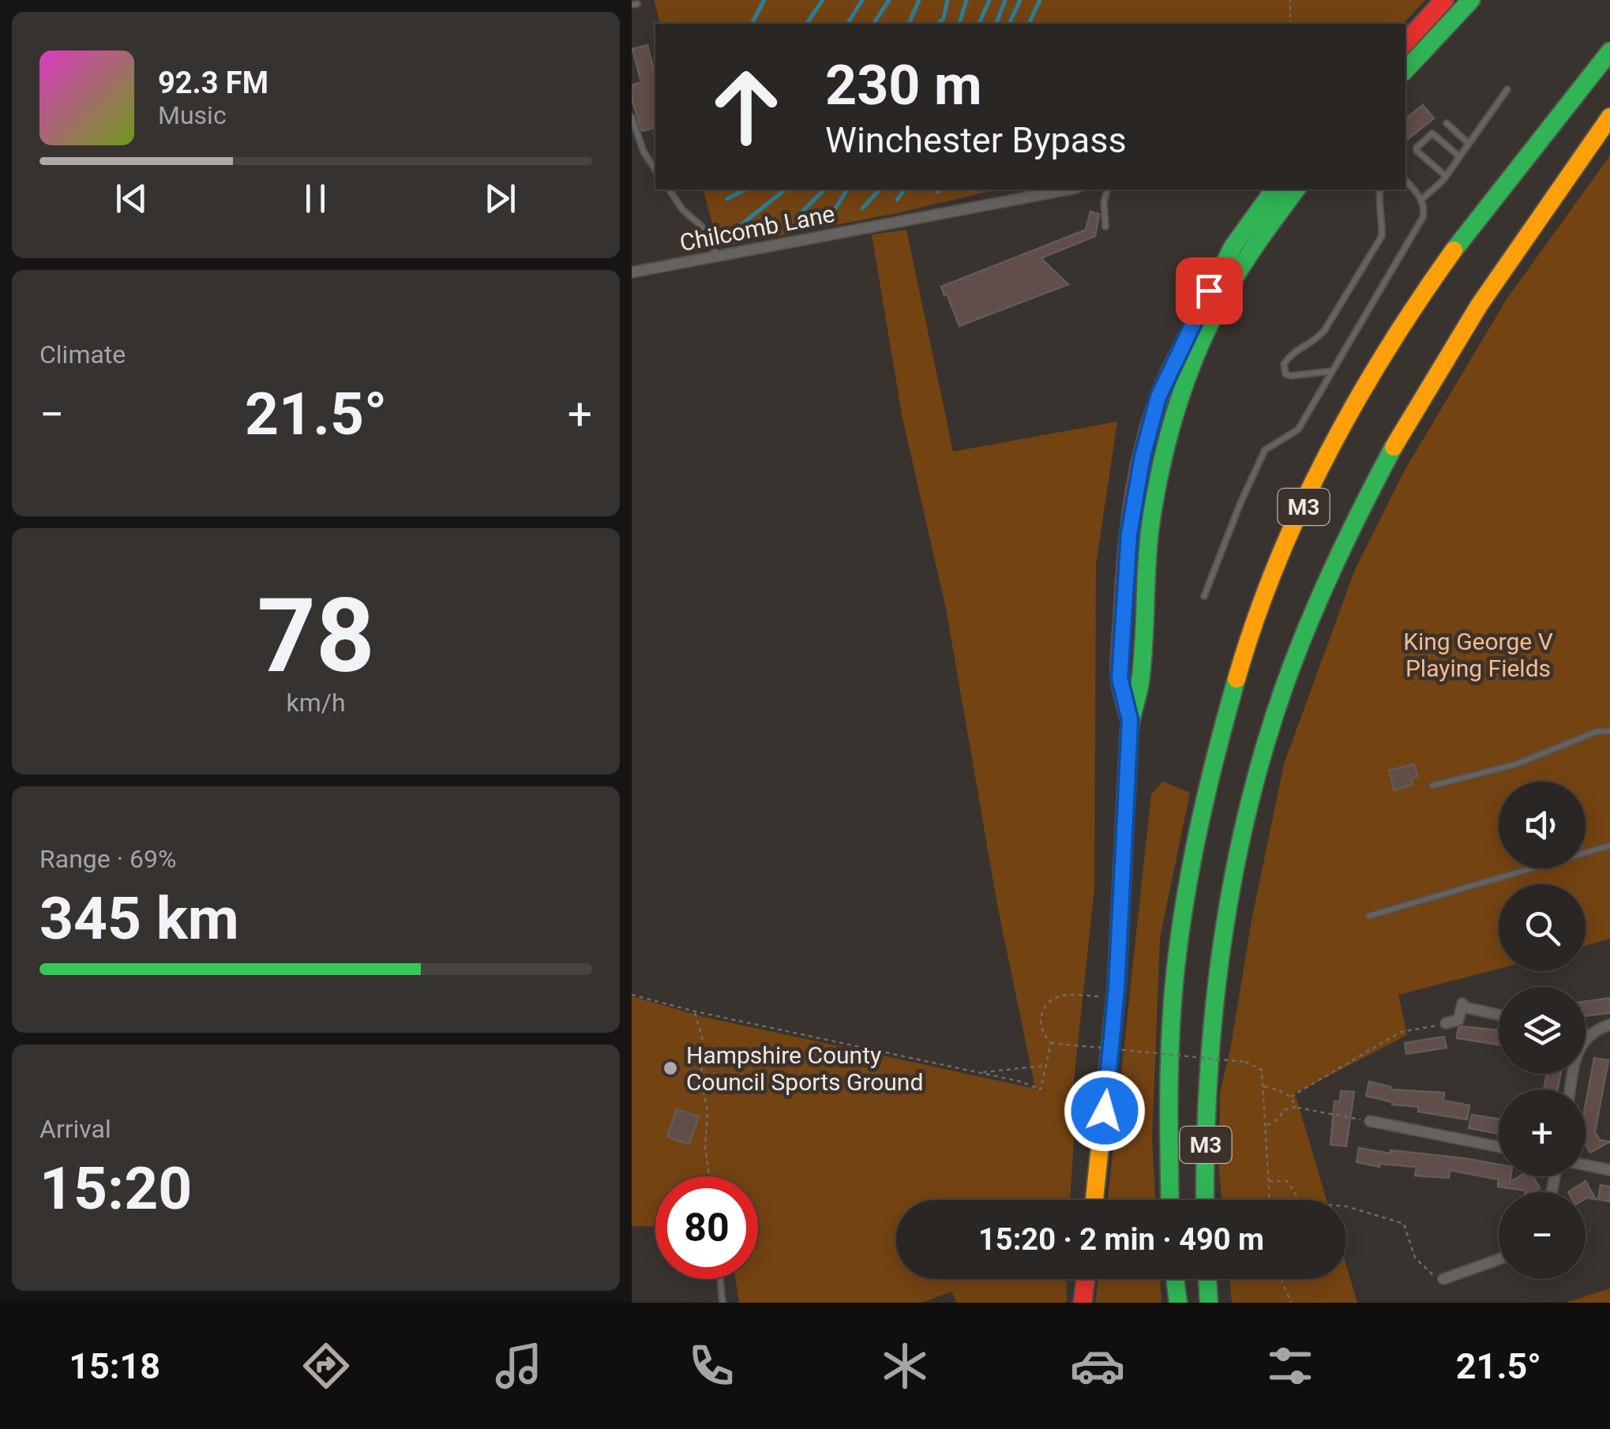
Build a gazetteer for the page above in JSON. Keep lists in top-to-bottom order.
{
  "streets": {
    "highway": ["M3"],
    "street": ["Chilcomb Lane"]
  },
  "parks": ["King George V Playing Fields"],
  "places": ["Hampshire County Council Sports Ground"],
  "page": {
    "turn": ["230 m", "Winchester Bypass"],
    "song": ["92.3 FM", "Music"],
    "tile": [
      "Climate",
      ["78", "km/h"],
      ["Range · 69%", "345 km"],
      ["Arrival", "15:20"]
    ],
    "heat": ["−", "21.5°", "+"],
    "map_buttons": ["+", "−"],
    "limit": "80",
    "trip": "15:20 · 2 min · 490 m",
    "tabs": ["15:18", "21.5°"]
  }
}
